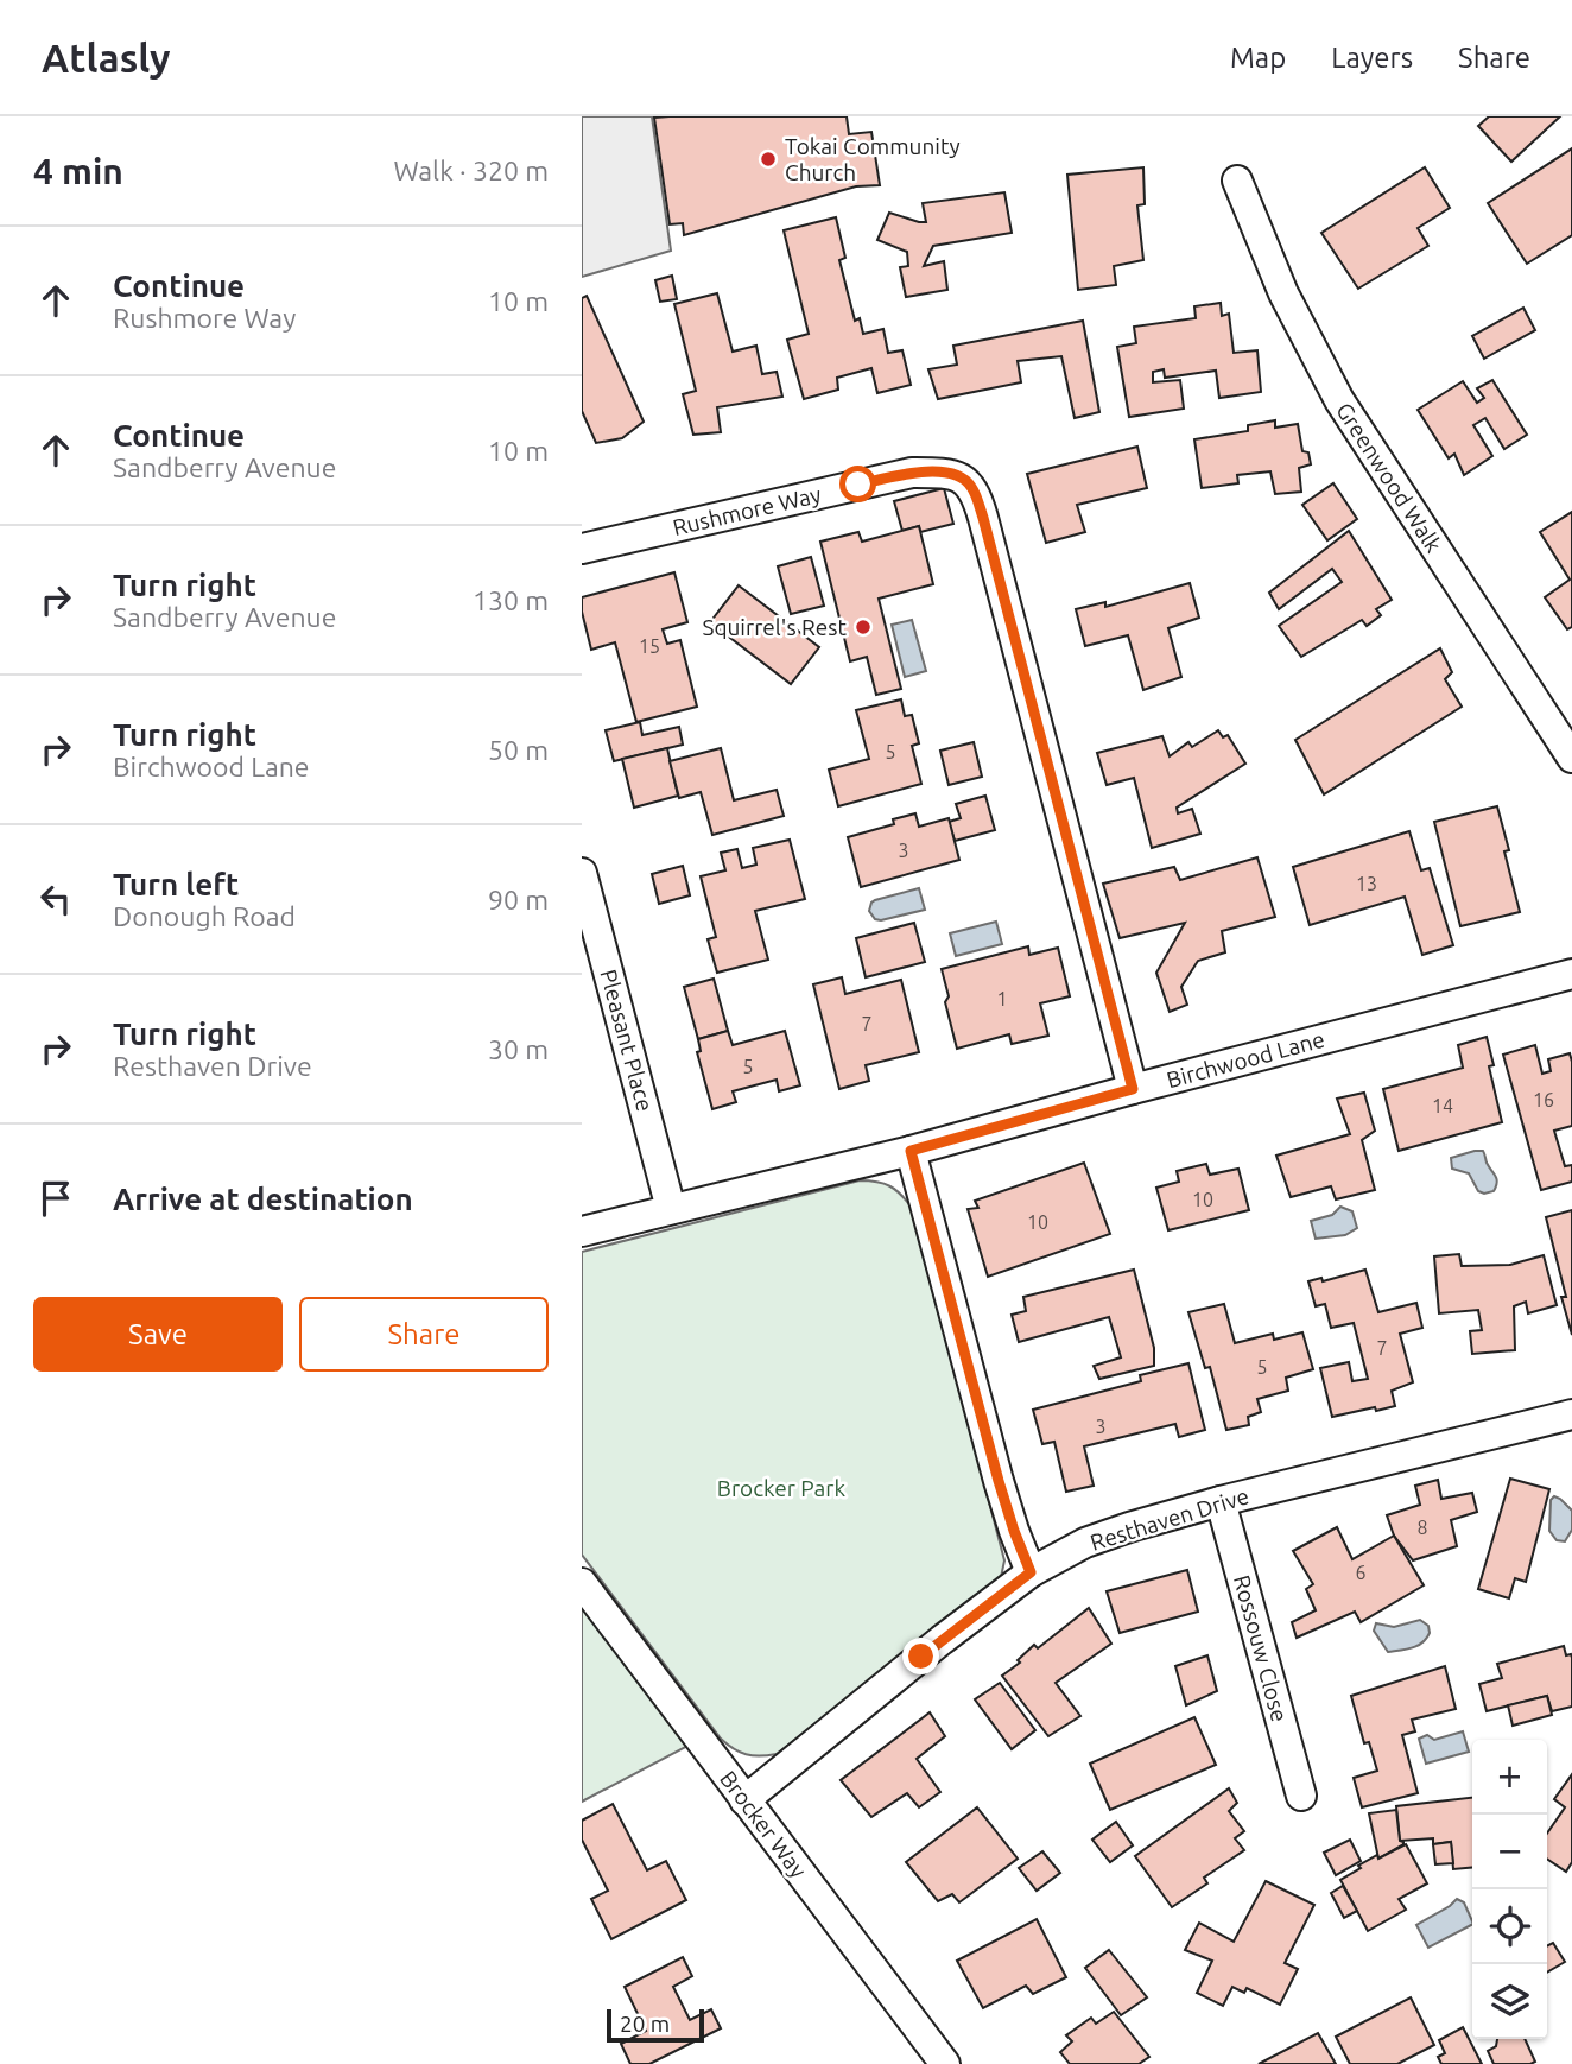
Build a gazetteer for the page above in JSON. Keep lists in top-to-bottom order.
{
  "streets": {
    "street": [
      "Greenwood Walk",
      "Rushmore Way",
      "Pleasant Place",
      "Birchwood Lane",
      "Resthaven Drive",
      "Rossouw Close",
      "Brocker Way"
    ]
  },
  "crossings": [
    ["Rushmore Way", "Birchwood Lane"],
    ["Pleasant Place", "Birchwood Lane"],
    ["Resthaven Drive", "Rossouw Close"],
    ["Resthaven Drive", "Brocker Way"]
  ],
  "parks": ["Brocker Park"],
  "places": ["Tokai Community Church", "Squirrel's Rest"],
  "house_numbers": [
    "15",
    "5",
    "3",
    "13",
    "1",
    "7",
    "5",
    "16",
    "14",
    "10",
    "10",
    "7",
    "5",
    "3",
    "8",
    "6"
  ],
  "scale_bar": "20 m",
  "page": {
    "header": "Atlasly",
    "nav": ["Map", "Layers", "Share"],
    "heading": ["4 min", "Walk · 320 m"],
    "list": [
      ["Continue", "Rushmore Way", "10 m"],
      ["Continue", "Sandberry Avenue", "10 m"],
      ["Turn right", "Sandberry Avenue", "130 m"],
      ["Turn right", "Birchwood Lane", "50 m"],
      ["Turn left", "Donough Road", "90 m"],
      ["Turn right", "Resthaven Drive", "30 m"],
      "Arrive at destination"
    ],
    "buttons": ["Save", "Share"],
    "map_buttons": ["+", "−"],
    "scale": "20 m"
  }
}
